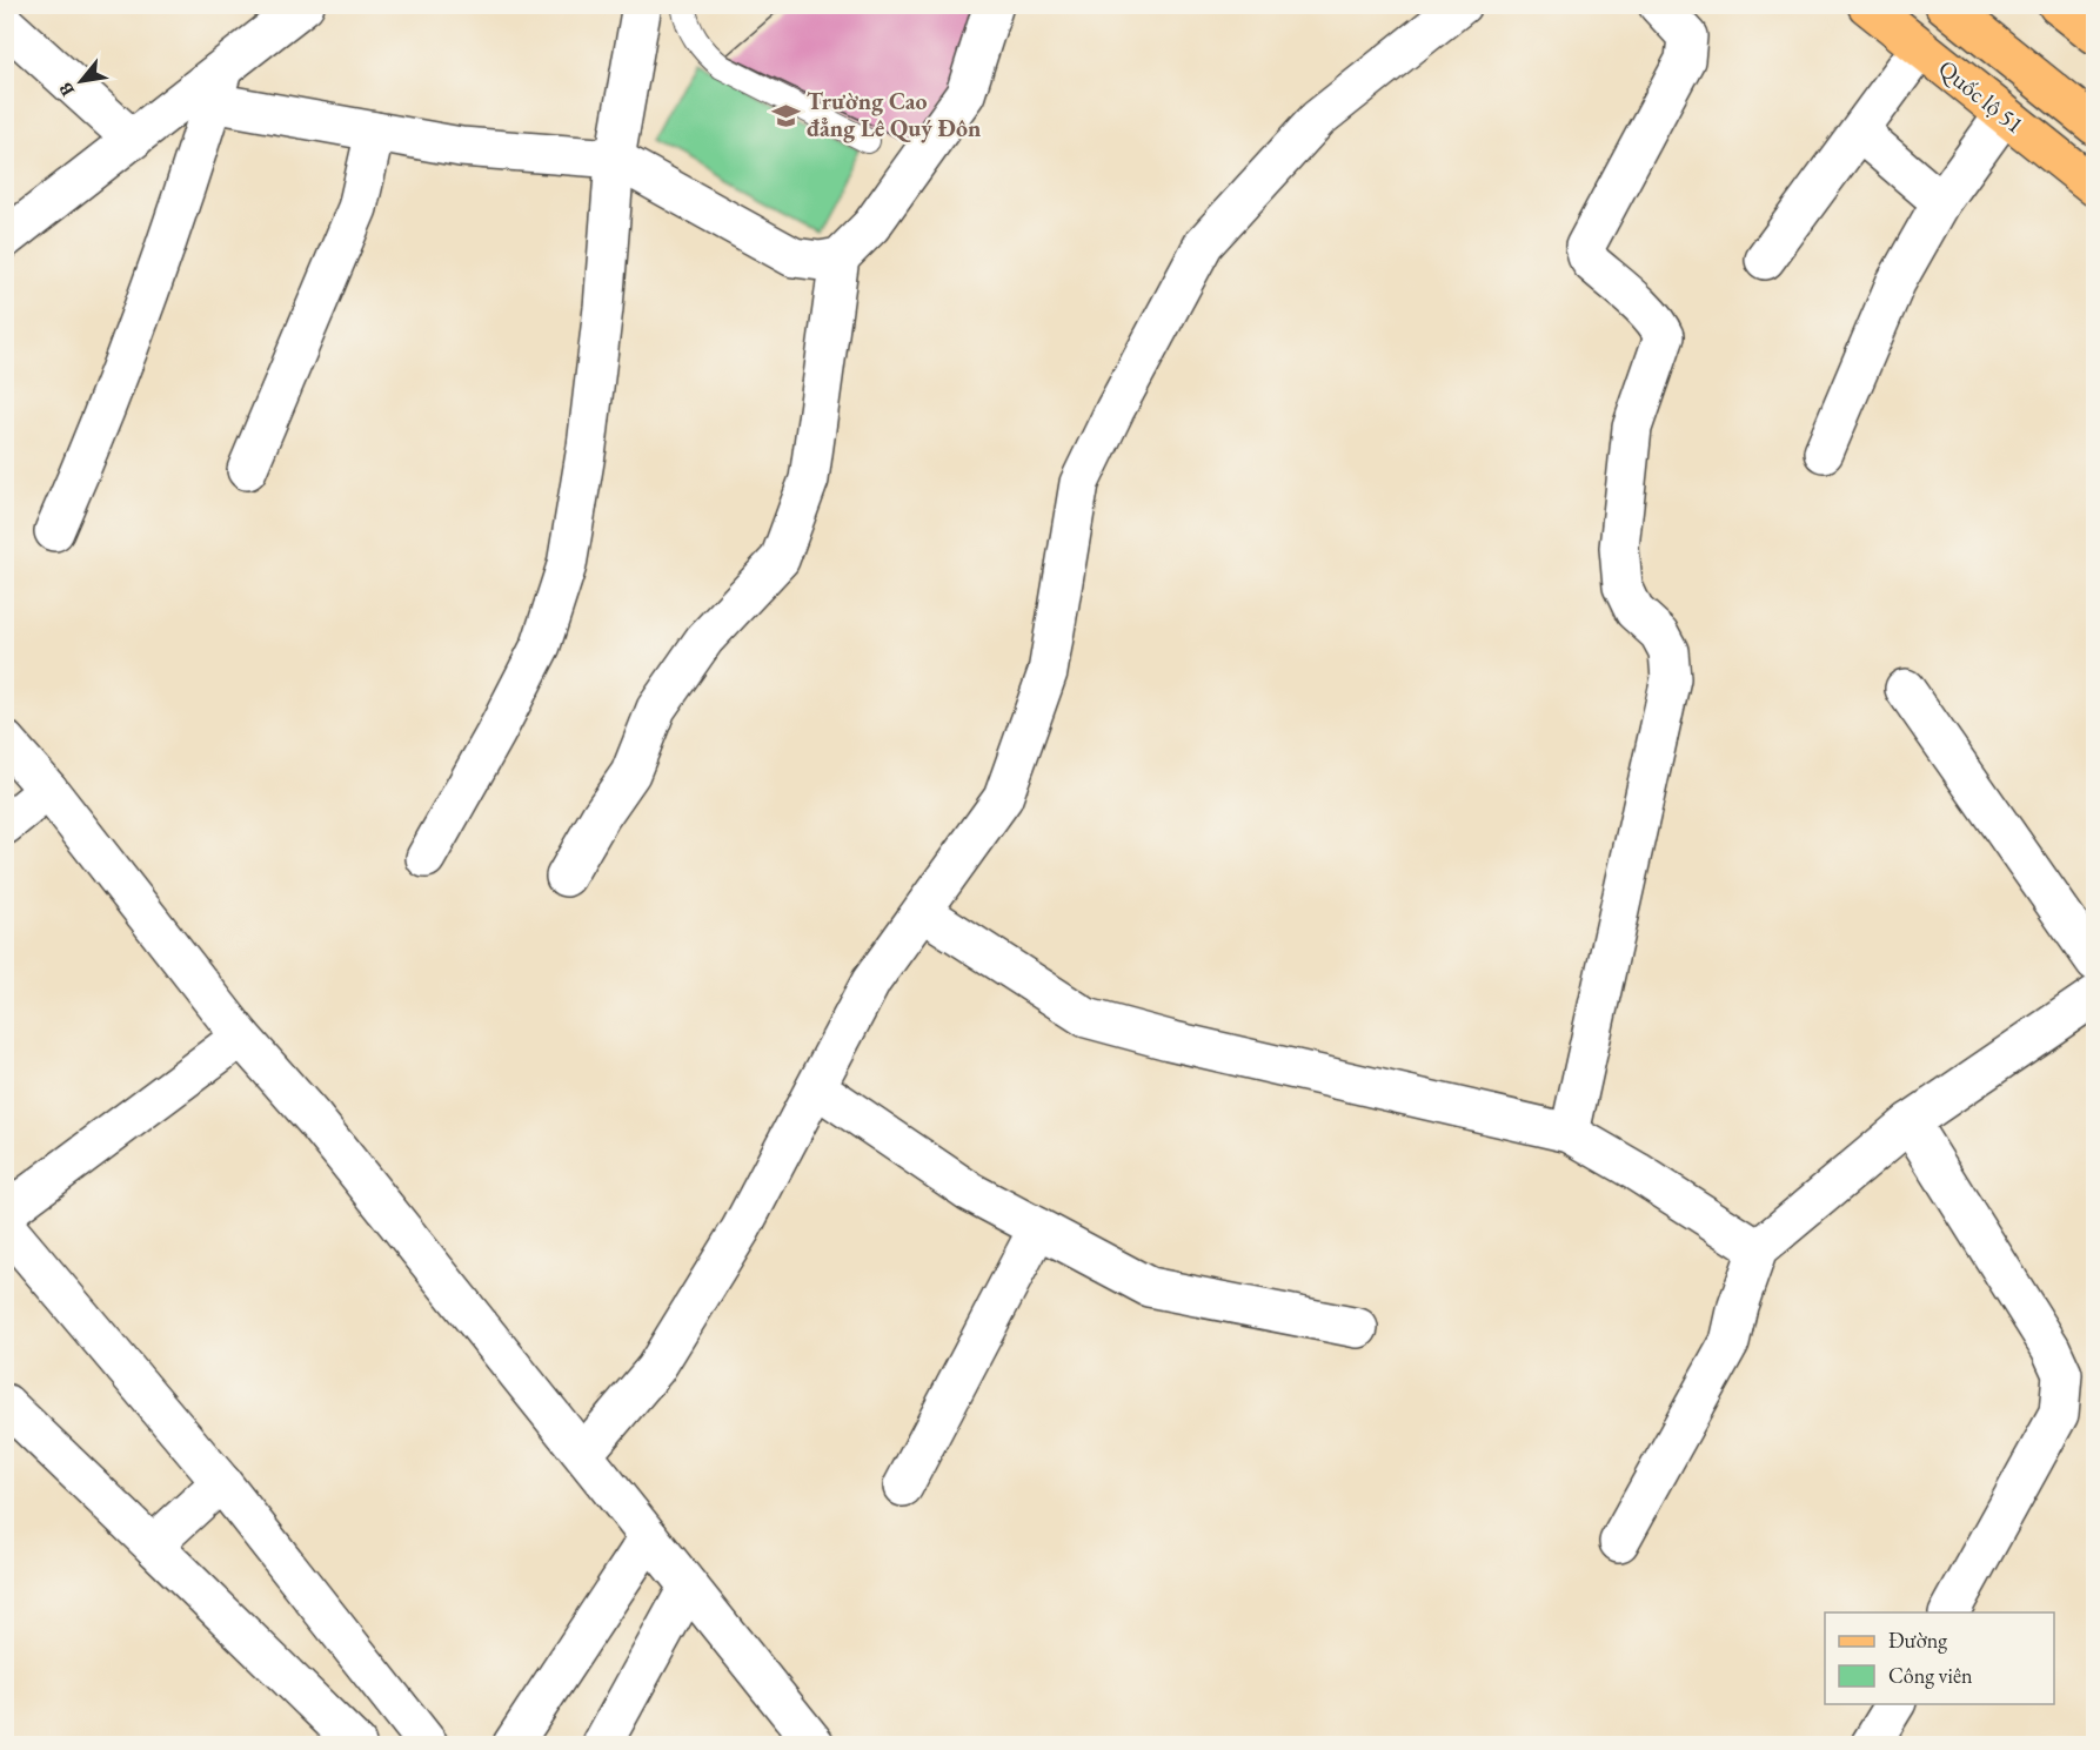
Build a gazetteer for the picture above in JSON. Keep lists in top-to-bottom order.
{
  "streets": {
    "main road": ["Quốc lộ 51"]
  },
  "places": {
    "school or university": ["Trường Cao đẳng Lê Quý Đôn"]
  },
  "legend": ["Đường", "Công viên"],
  "north": "bottom left"
}
